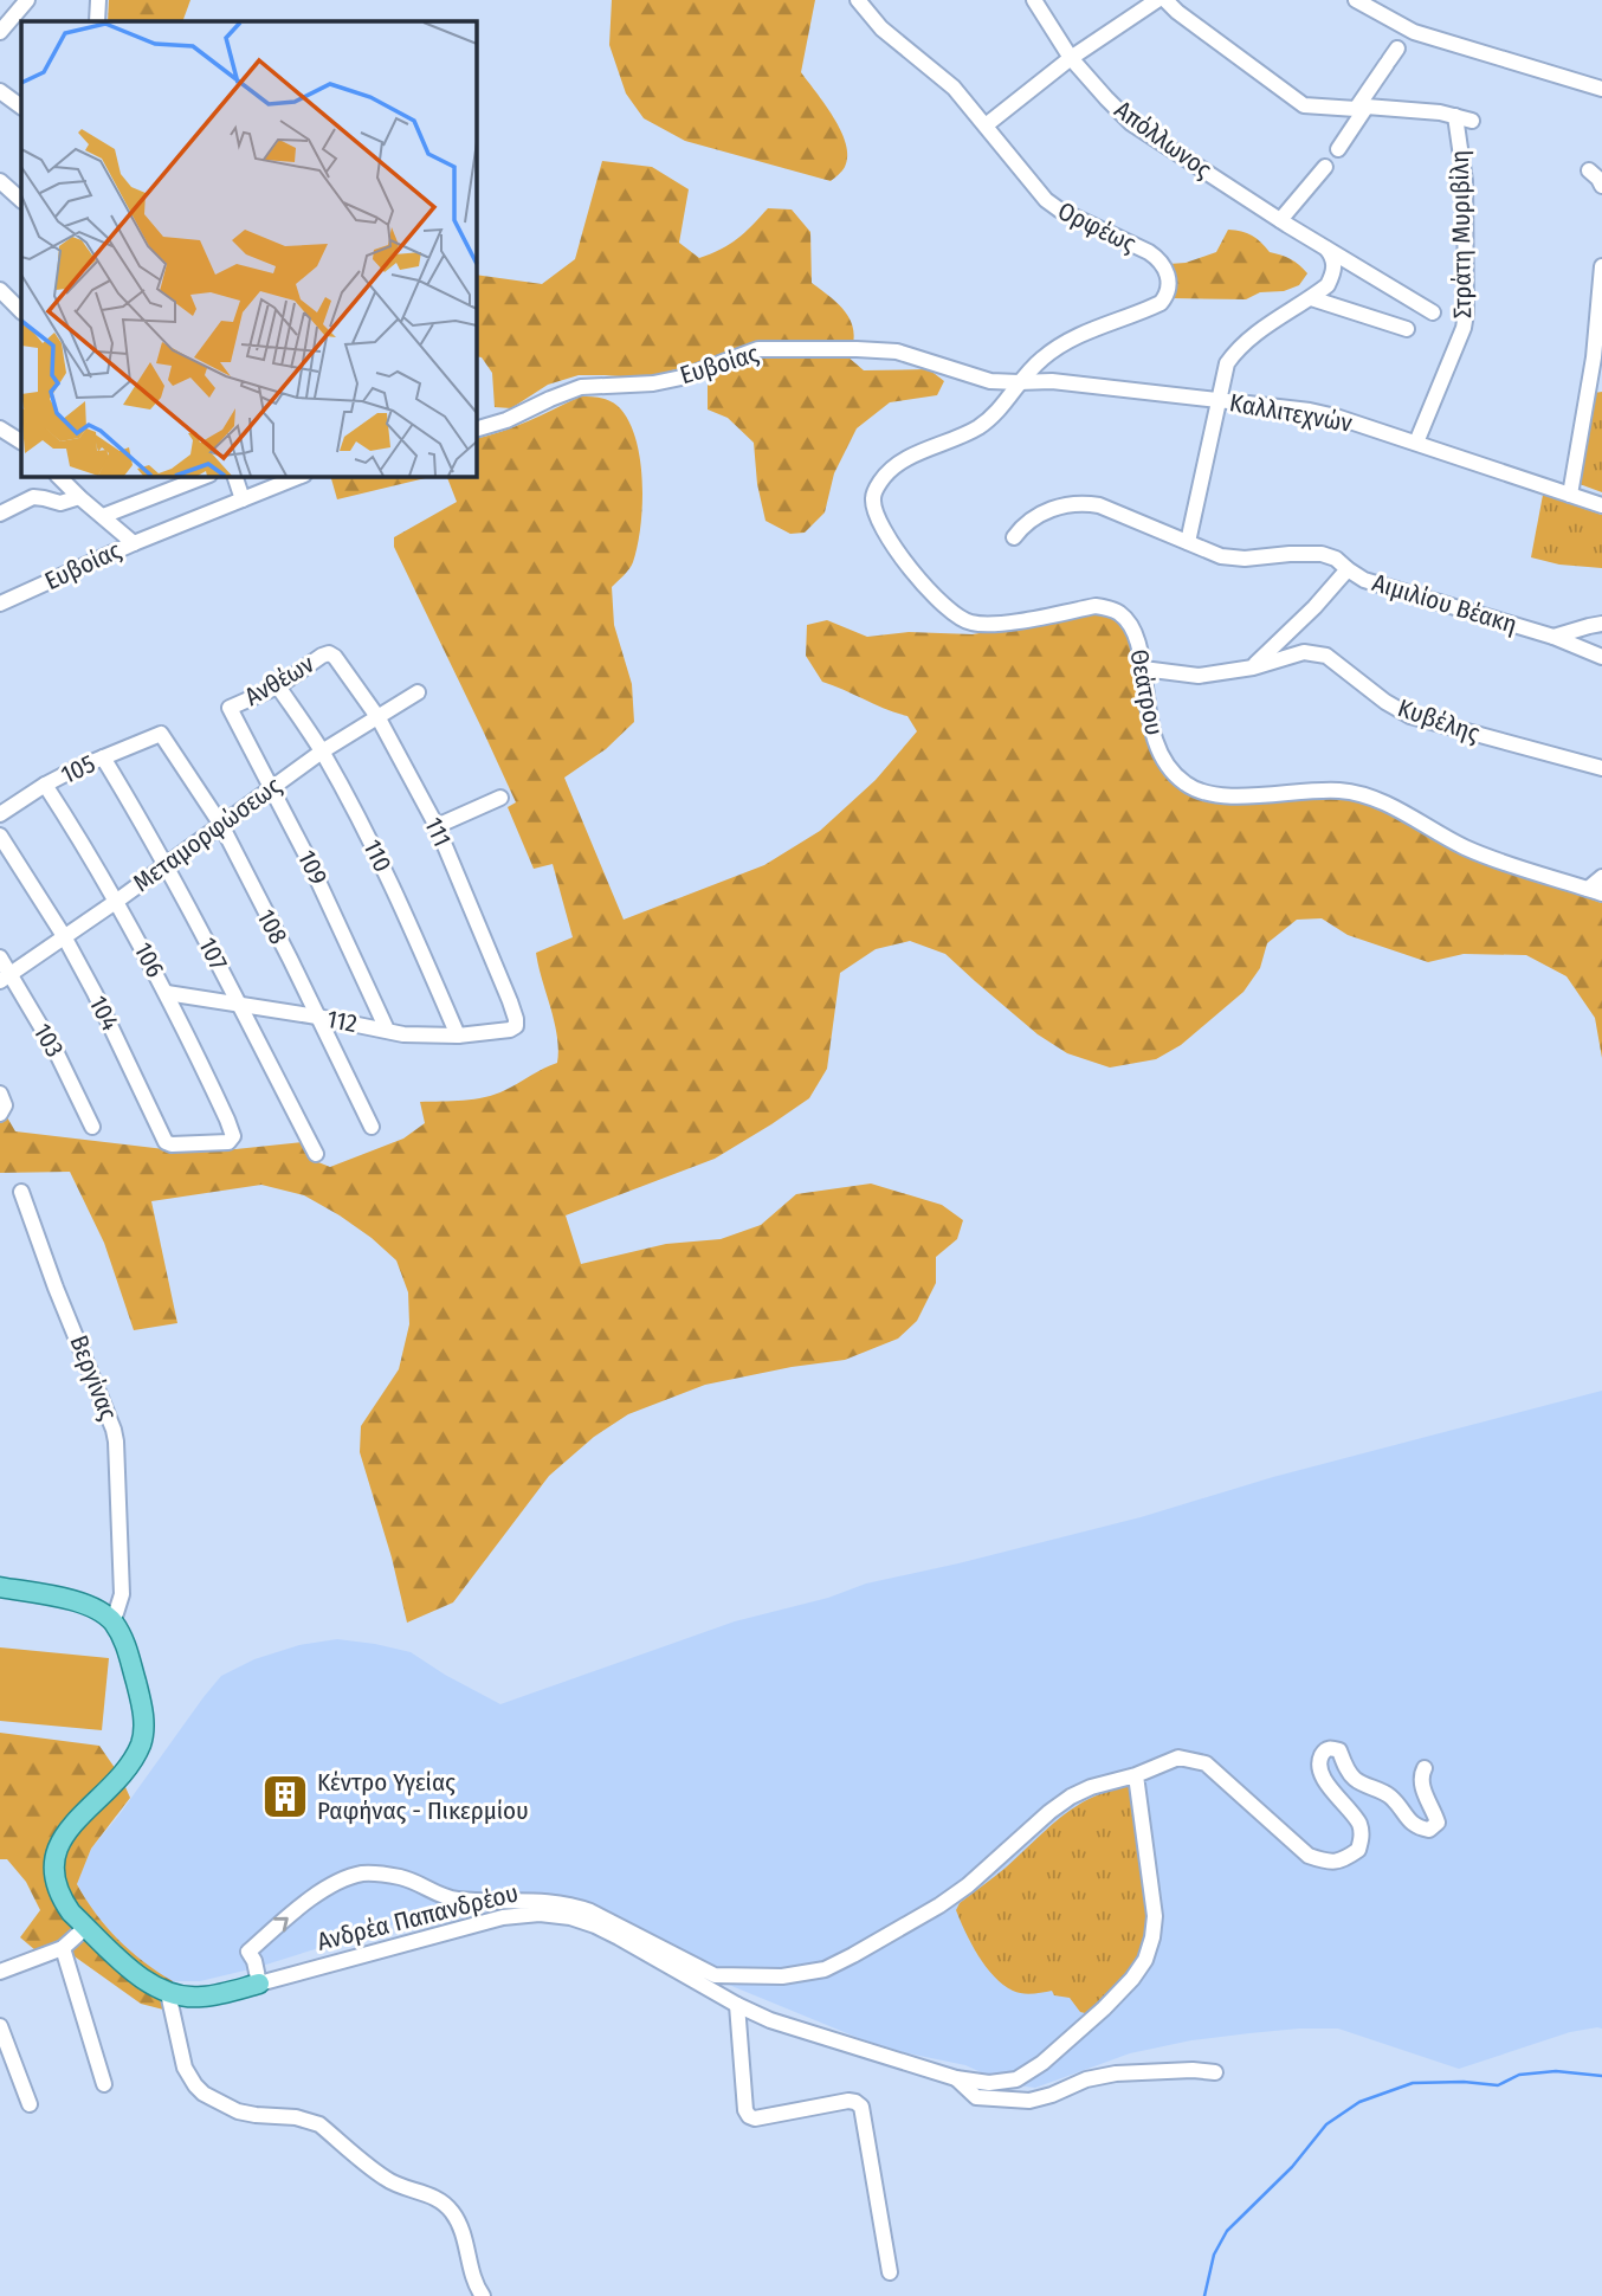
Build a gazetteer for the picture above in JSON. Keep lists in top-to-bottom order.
{
  "streets": {
    "main road": ["Ανδρέα Παπανδρέου"],
    "street": [
      "Απόλλωνος",
      "Ορφέως",
      "Στράτη Μυριβίλη",
      "Ευβοίας",
      "Καλλιτεχνών",
      "Αιμιλίου Βέακη",
      "Ανθέων",
      "Θεάτρου",
      "Κυβέλης",
      "105",
      "111",
      "Μεταμορφώσεως",
      "110",
      "109",
      "108",
      "107",
      "106",
      "104",
      "112",
      "103",
      "Βεργίνας"
    ]
  },
  "crossings": [
    ["Ορφέως", "Ευβοίας"],
    ["Ορφέως", "Καλλιτεχνών"],
    ["Ορφέως", "Θεάτρου"],
    ["Στράτη Μυριβίλη", "Καλλιτεχνών"],
    ["Ευβοίας", "Καλλιτεχνών"],
    ["Ευβοίας", "Θεάτρου"],
    ["Καλλιτεχνών", "Θεάτρου"],
    ["Ανθέων", "111"],
    ["Ανθέων", "110"],
    ["Ανθέων", "109"],
    ["Θεάτρου", "Κυβέλης"],
    ["105", "108"],
    ["105", "107"],
    ["105", "106"],
    ["111", "Μεταμορφώσεως"],
    ["111", "112"],
    ["Μεταμορφώσεως", "110"],
    ["Μεταμορφώσεως", "109"],
    ["Μεταμορφώσεως", "108"],
    ["Μεταμορφώσεως", "107"],
    ["Μεταμορφώσεως", "106"],
    ["Μεταμορφώσεως", "104"],
    ["Μεταμορφώσεως", "103"],
    ["110", "112"],
    ["109", "112"],
    ["108", "112"],
    ["107", "112"],
    ["106", "104"],
    ["106", "112"],
    ["Βεργίνας", "Ανδρέα Παπανδρέου"]
  ],
  "places": {
    "building": ["Κέντρο Υγείας Ραφήνας - Πικερμίου"]
  }
}
